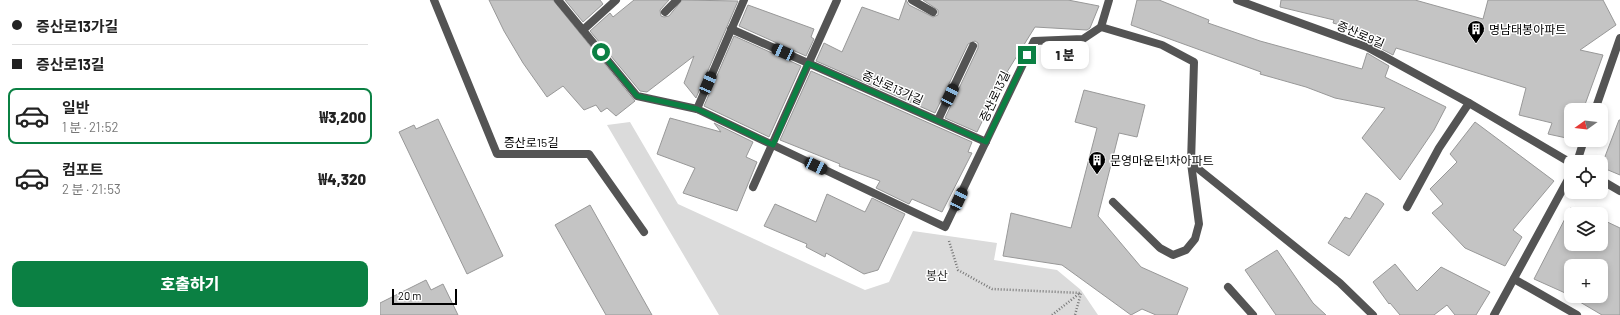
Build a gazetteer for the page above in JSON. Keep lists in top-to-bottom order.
{
  "streets": {
    "street": [
      "증산로9길",
      "증산로13가길",
      "증산로13길",
      "증산로15길"
    ]
  },
  "crossings": [
    ["증산로13가길", "증산로13길"]
  ],
  "parks": ["봉산"],
  "places": {
    "building": ["명남태봉아파트", "문영마운틴1차아파트"]
  },
  "scale_bar": "20 m",
  "north": "left",
  "page": {
    "banner": ["증산로13가길", "증산로13길"],
    "bubble": "1 분",
    "list": [
      {
        "name": "일반",
        "note": "1 분 · 21:52",
        "value": "₩3,200"
      },
      {
        "name": "컴포트",
        "note": "2 분 · 21:53",
        "value": "₩4,320"
      }
    ],
    "map_buttons": "+",
    "buttons": "호출하기",
    "scale": "20 m"
  }
}
